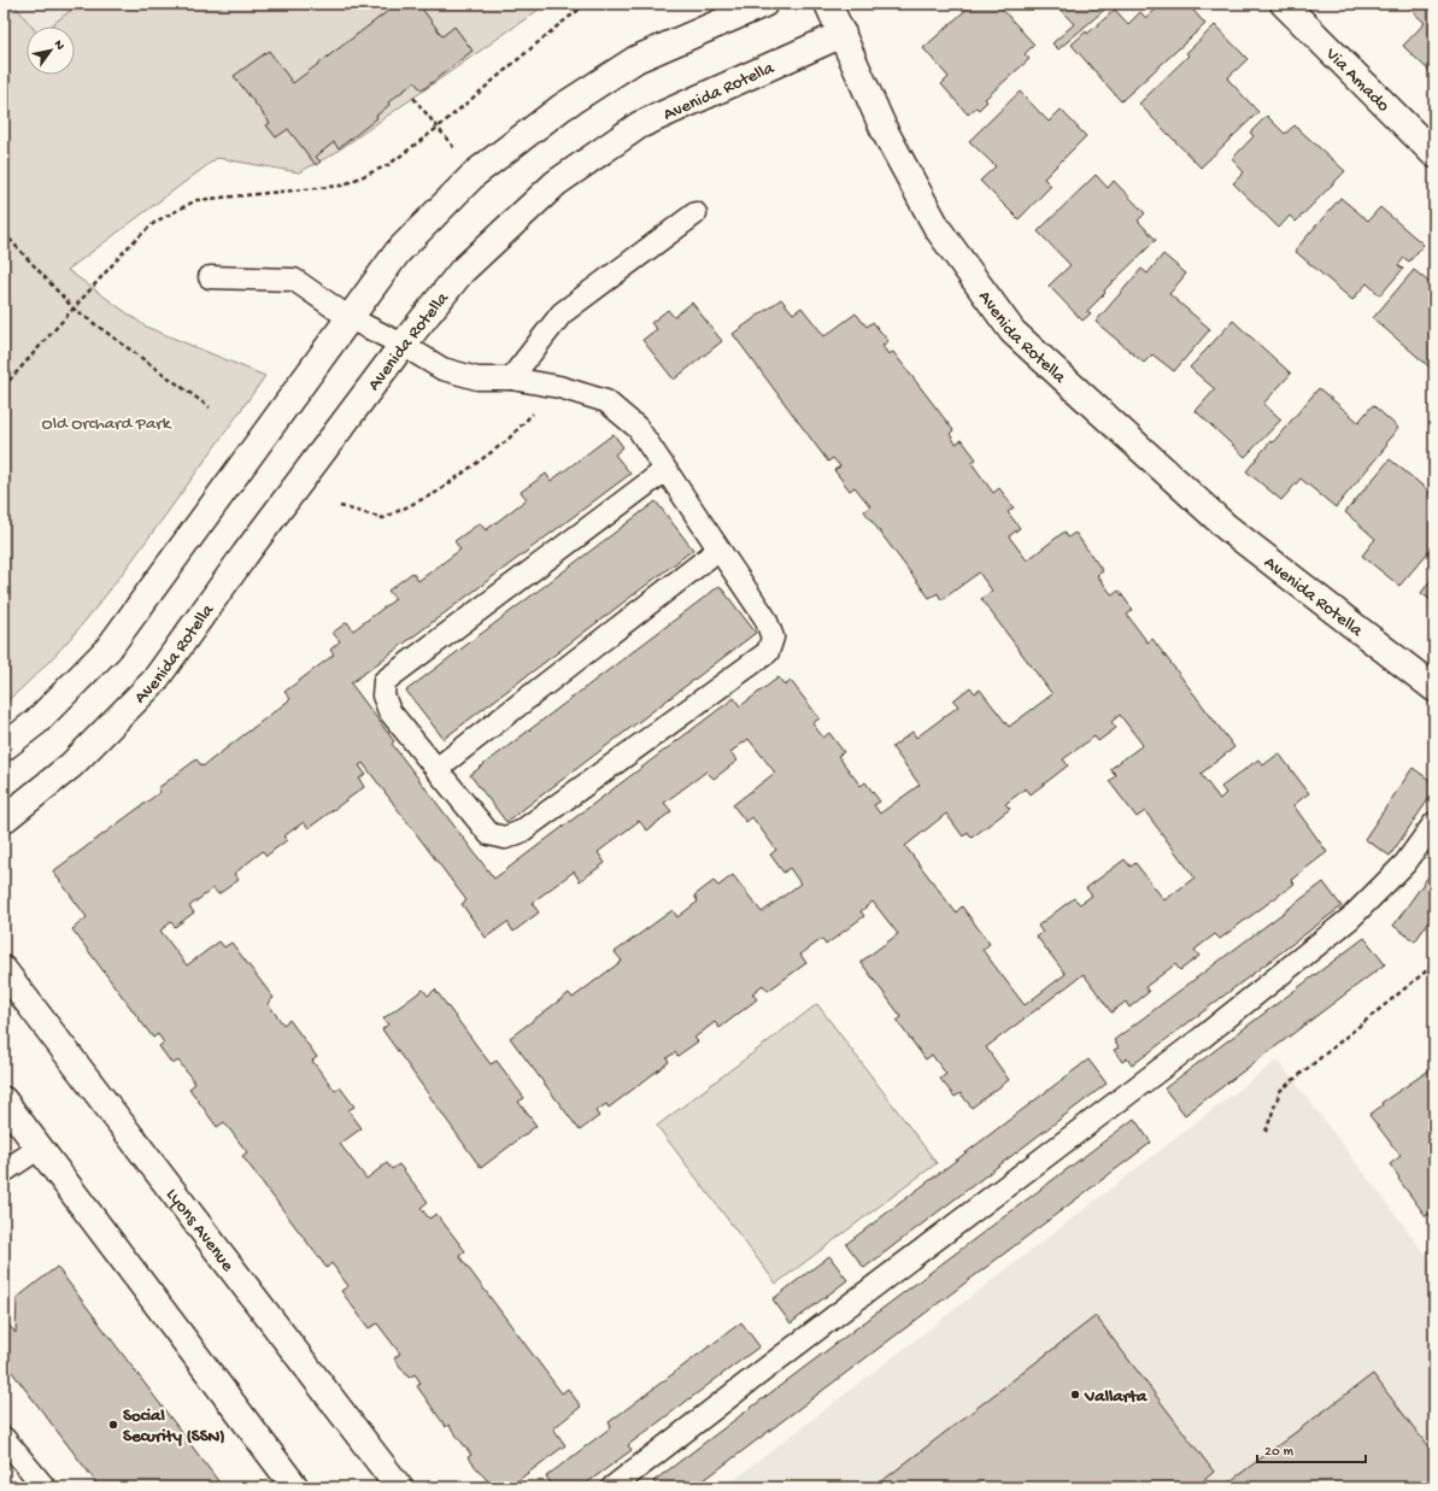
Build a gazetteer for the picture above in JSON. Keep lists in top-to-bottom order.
{
  "streets": {
    "street": ["Via Amado", "Avenida Rotella", "Lyons Avenue"]
  },
  "parks": ["Old Orchard Park"],
  "places": ["Vallarta", "Social Security (SSN)"],
  "scale_bar": "20 m",
  "north": "top right"
}
